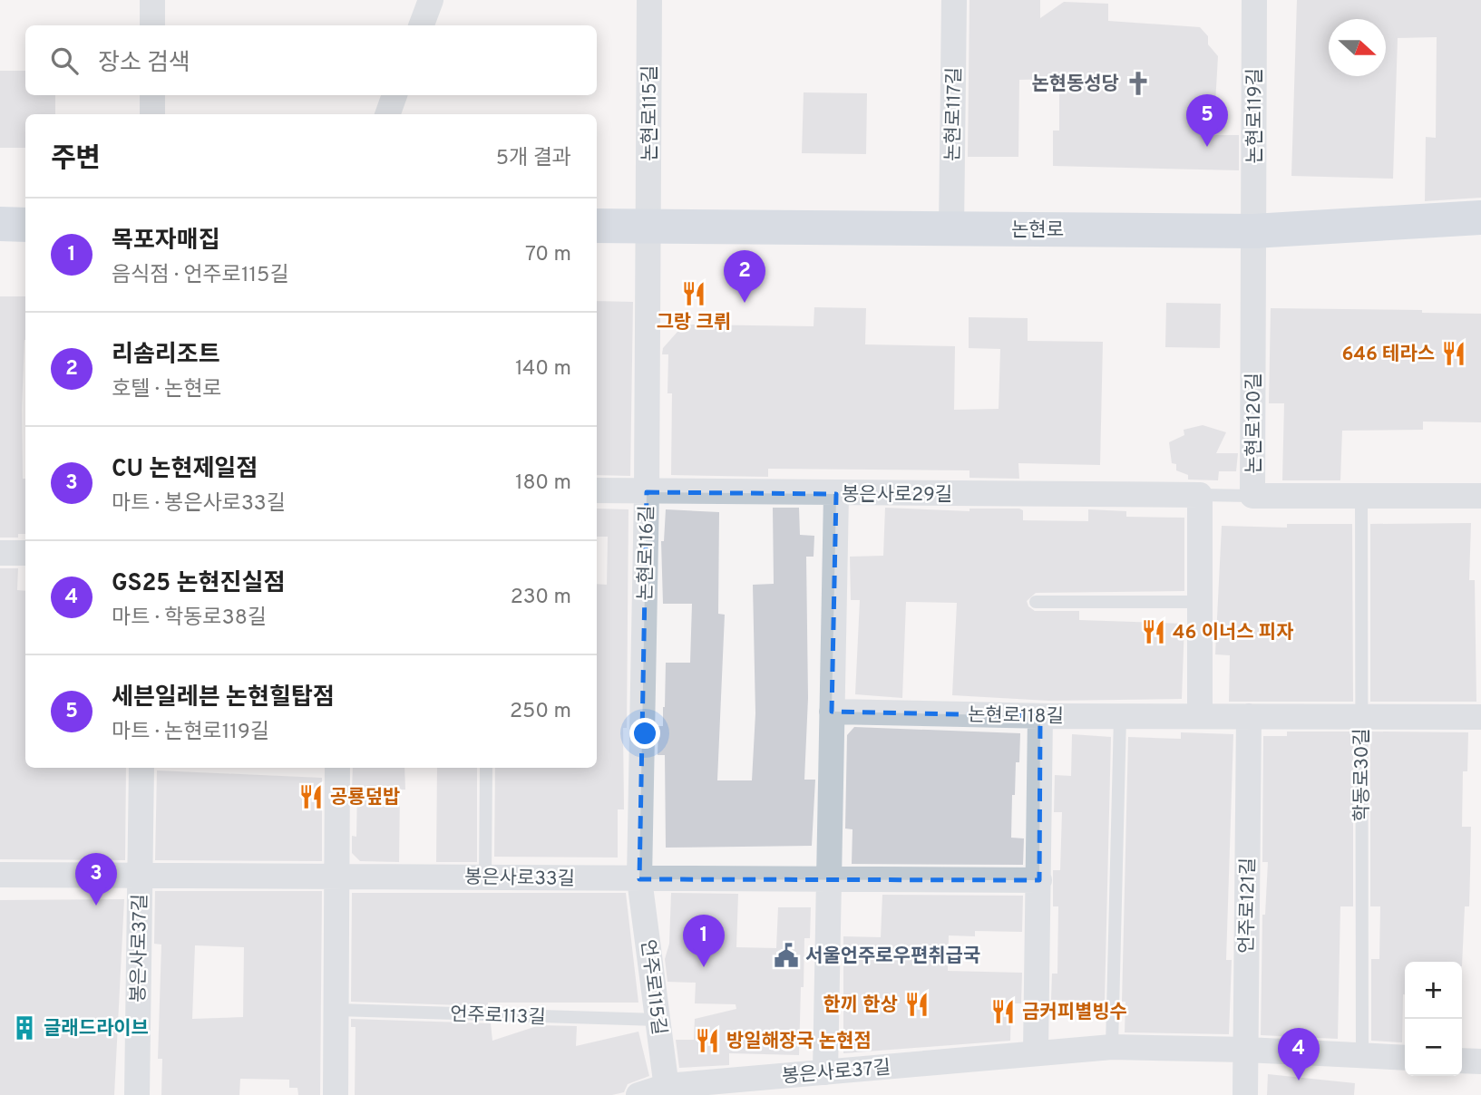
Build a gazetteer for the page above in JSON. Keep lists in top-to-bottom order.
{
  "streets": {
    "main road": ["논현로"],
    "street": [
      "논현로115길",
      "논현로117길",
      "논현로119길",
      "논현로120길",
      "봉은사로29길",
      "논현로116길",
      "논현로118길",
      "봉은사로33길",
      "언주로121길",
      "봉은사로37길",
      "언주로115길"
    ],
    "lane": ["학동로30길", "언주로113길"]
  },
  "crossings": [
    ["논현로115길", "논현로"],
    ["논현로115길", "논현로116길"],
    ["논현로117길", "논현로"],
    ["논현로119길", "논현로"],
    ["논현로119길", "논현로120길"],
    ["논현로", "논현로120길"],
    ["논현로", "논현로116길"],
    ["논현로120길", "봉은사로29길"],
    ["봉은사로29길", "논현로116길"],
    ["논현로116길", "봉은사로33길"],
    ["논현로116길", "언주로115길"],
    ["논현로118길", "학동로30길"],
    ["논현로118길", "언주로121길"],
    ["학동로30길", "봉은사로37길"],
    ["봉은사로33길", "봉은사로37길"],
    ["봉은사로33길", "언주로115길"],
    ["언주로121길", "봉은사로37길"],
    ["봉은사로37길", "언주로115길"],
    ["언주로115길", "언주로113길"]
  ],
  "places": {
    "church": ["논현동성당"],
    "restaurant": [
      "그랑 크뤼",
      "646 테라스",
      "46 이너스 피자",
      "공룡덮밥",
      "한끼 한상",
      "금커피별빙수",
      "방일해장국 논현점"
    ],
    "public building": ["서울언주로우편취급국"],
    "building": ["글래드라이브"]
  },
  "north": "right",
  "page": {
    "search": "장소 검색",
    "pins": [
      "5",
      "2",
      "3",
      "1",
      "4"
    ],
    "heading": ["주변", "5개 결과"],
    "list": [
      {
        "mark": "1",
        "name": "목포자매집",
        "note": "음식점 · 언주로115길",
        "value": "70 m"
      },
      {
        "mark": "2",
        "name": "리솜리조트",
        "note": "호텔 · 논현로",
        "value": "140 m"
      },
      {
        "mark": "3",
        "name": "CU 논현제일점",
        "note": "마트 · 봉은사로33길",
        "value": "180 m"
      },
      {
        "mark": "4",
        "name": "GS25 논현진실점",
        "note": "마트 · 학동로38길",
        "value": "230 m"
      },
      {
        "mark": "5",
        "name": "세븐일레븐 논현힐탑점",
        "note": "마트 · 논현로119길",
        "value": "250 m"
      }
    ],
    "map_buttons": ["+", "−"]
  }
}
